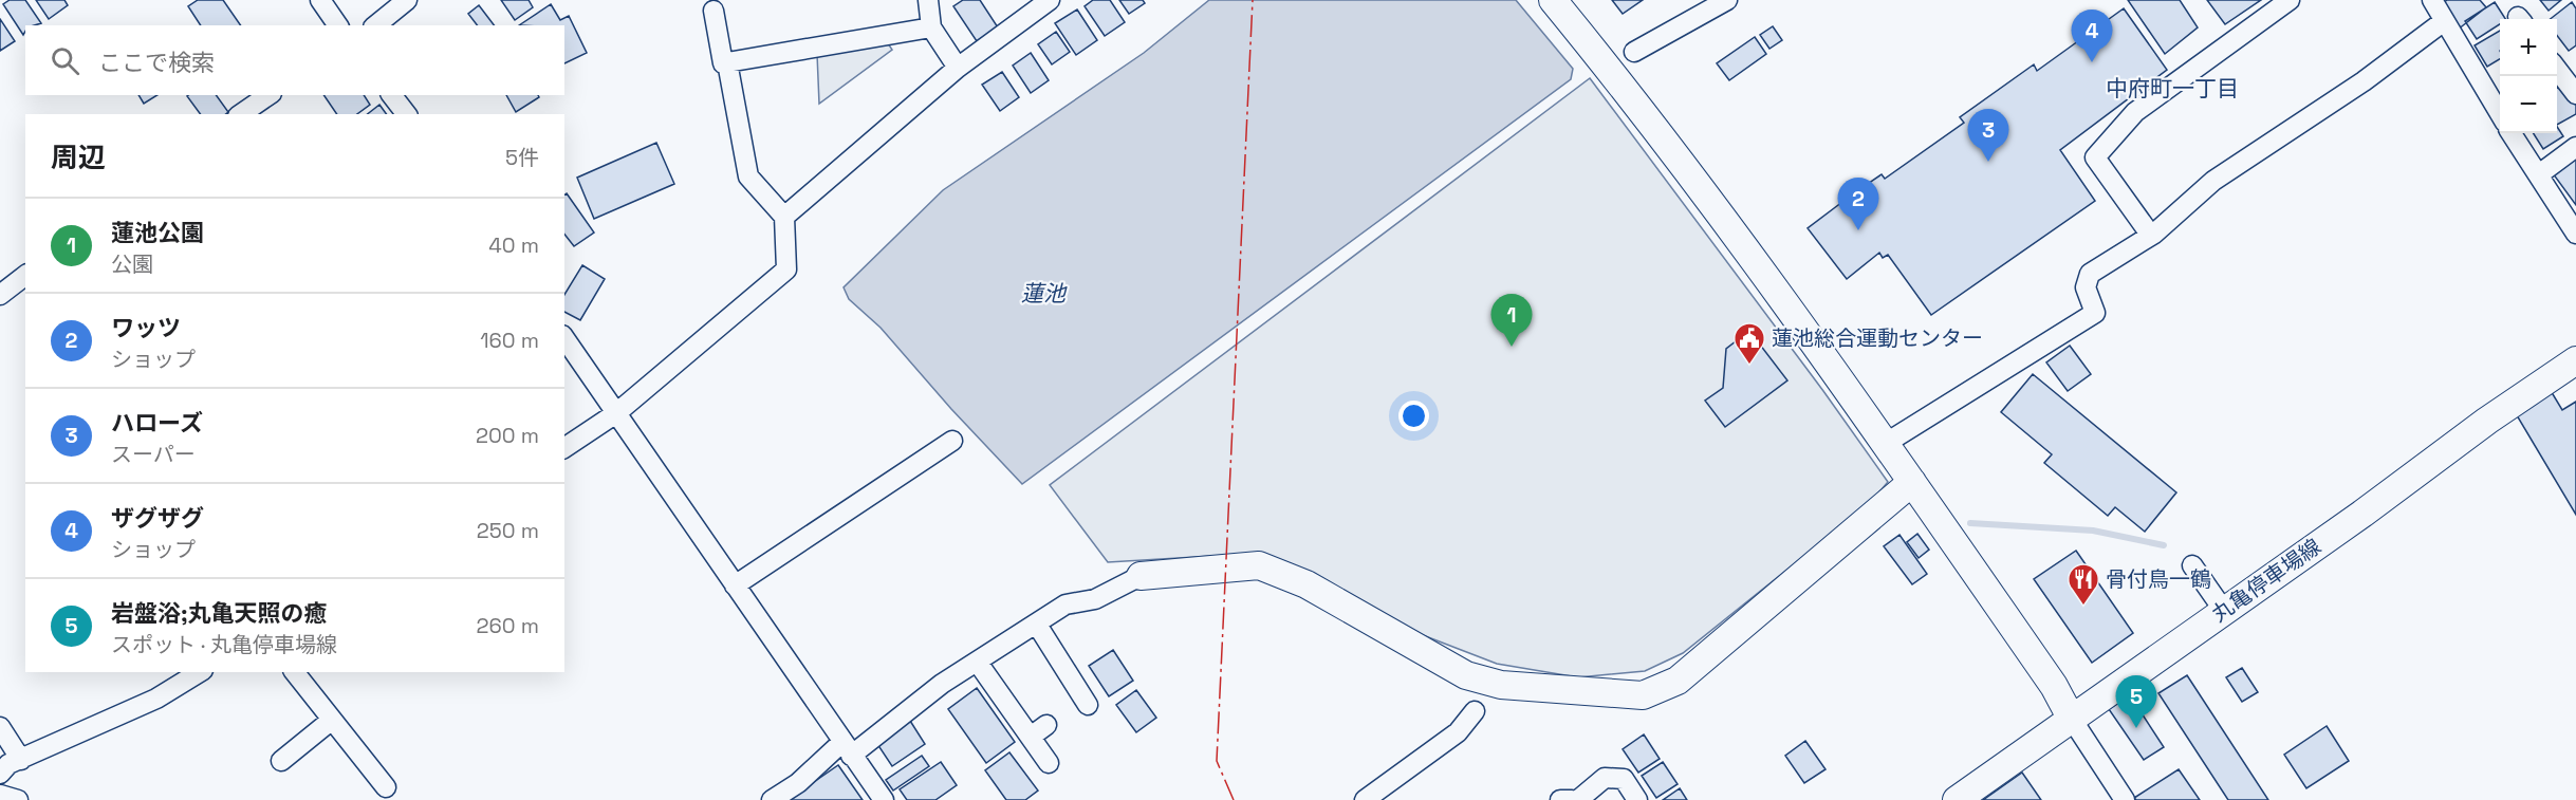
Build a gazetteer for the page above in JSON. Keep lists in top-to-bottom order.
{
  "streets": {
    "street": ["丸亀停車場線"]
  },
  "districts": ["中府町一丁目"],
  "water": ["蓮池"],
  "places": {
    "public building": ["蓮池総合運動センター"],
    "restaurant": ["骨付鳥一鶴"]
  },
  "page": {
    "pins": [
      "4",
      "3",
      "2",
      "1",
      "5"
    ],
    "map_buttons": ["+", "−"],
    "search": "ここで検索",
    "heading": ["周辺", "5件"],
    "list": [
      {
        "mark": "1",
        "name": "蓮池公園",
        "note": "公園",
        "value": "40 m"
      },
      {
        "mark": "2",
        "name": "ワッツ",
        "note": "ショップ",
        "value": "160 m"
      },
      {
        "mark": "3",
        "name": "ハローズ",
        "note": "スーパー",
        "value": "200 m"
      },
      {
        "mark": "4",
        "name": "ザグザグ",
        "note": "ショップ",
        "value": "250 m"
      },
      {
        "mark": "5",
        "name": "岩盤浴;丸亀天照の癒",
        "note": "スポット · 丸亀停車場線",
        "value": "260 m"
      }
    ]
  }
}
